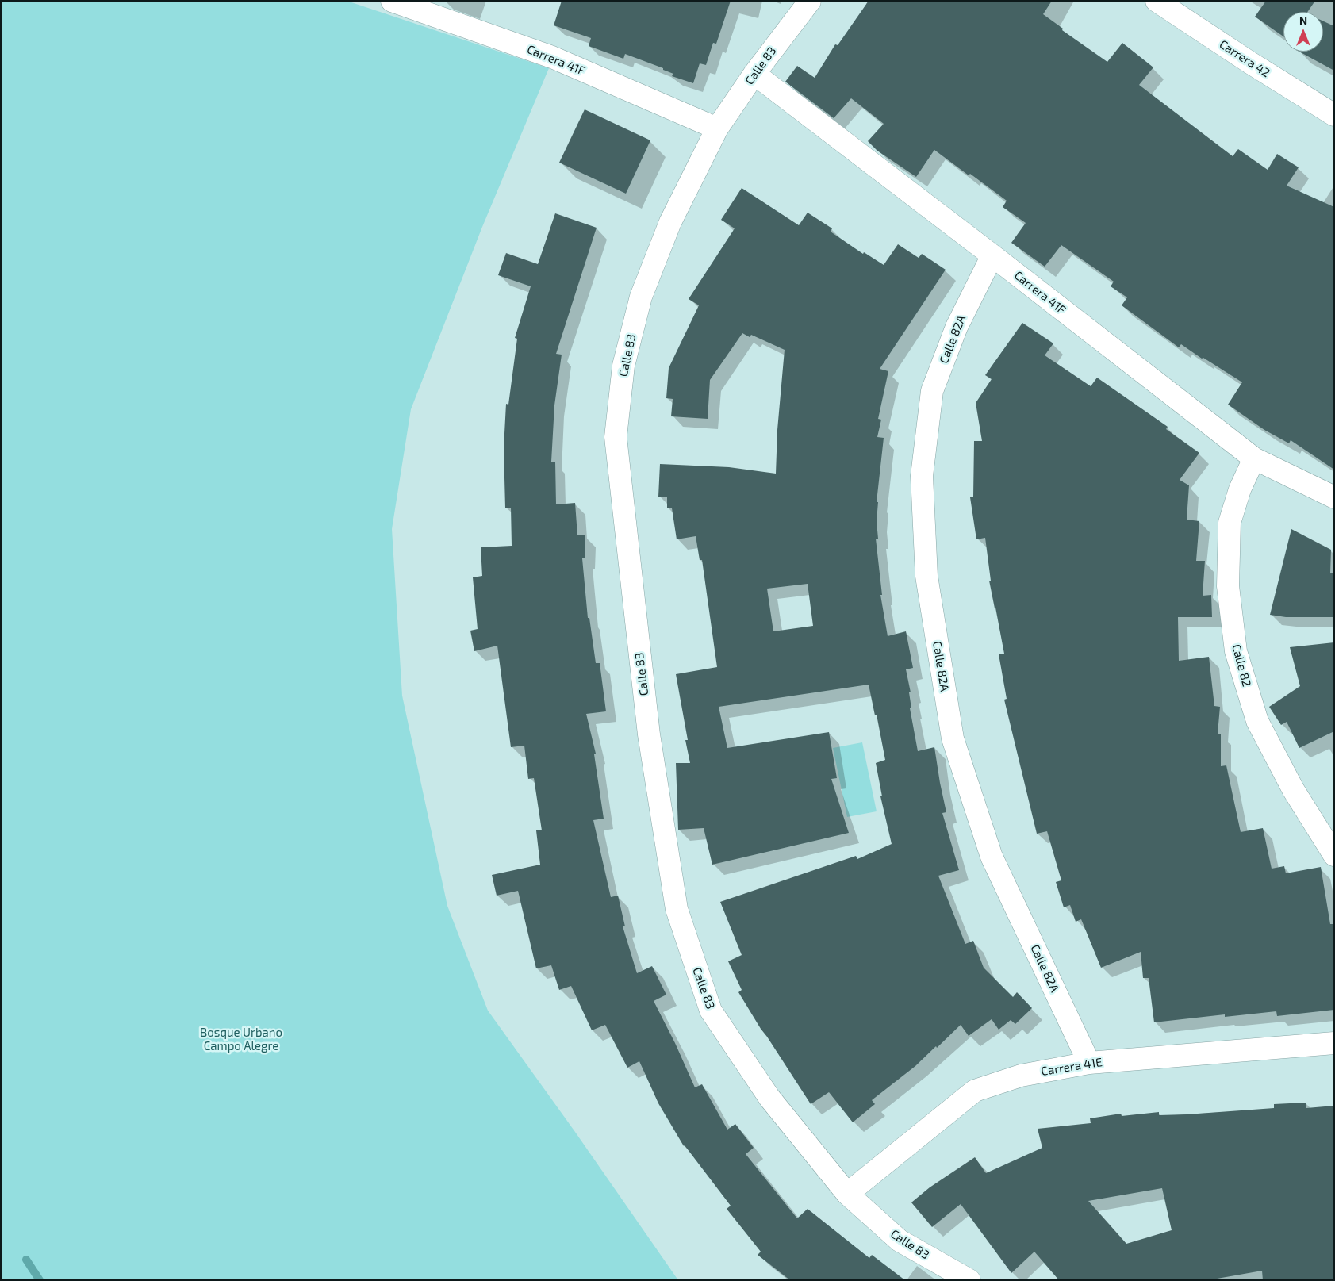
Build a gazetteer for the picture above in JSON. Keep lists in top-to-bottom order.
{
  "streets": {
    "street": [
      "Carrera 42",
      "Carrera 41F",
      "Calle 83",
      "Calle 82A",
      "Calle 82",
      "Carrera 41E"
    ]
  },
  "crossings": [
    ["Carrera 41F", "Calle 83"],
    ["Carrera 41F", "Calle 82A"],
    ["Carrera 41F", "Calle 82"],
    ["Calle 83", "Carrera 41E"],
    ["Calle 82A", "Carrera 41E"]
  ],
  "parks": ["Bosque Urbano Campo Alegre"],
  "north": "top"
}
